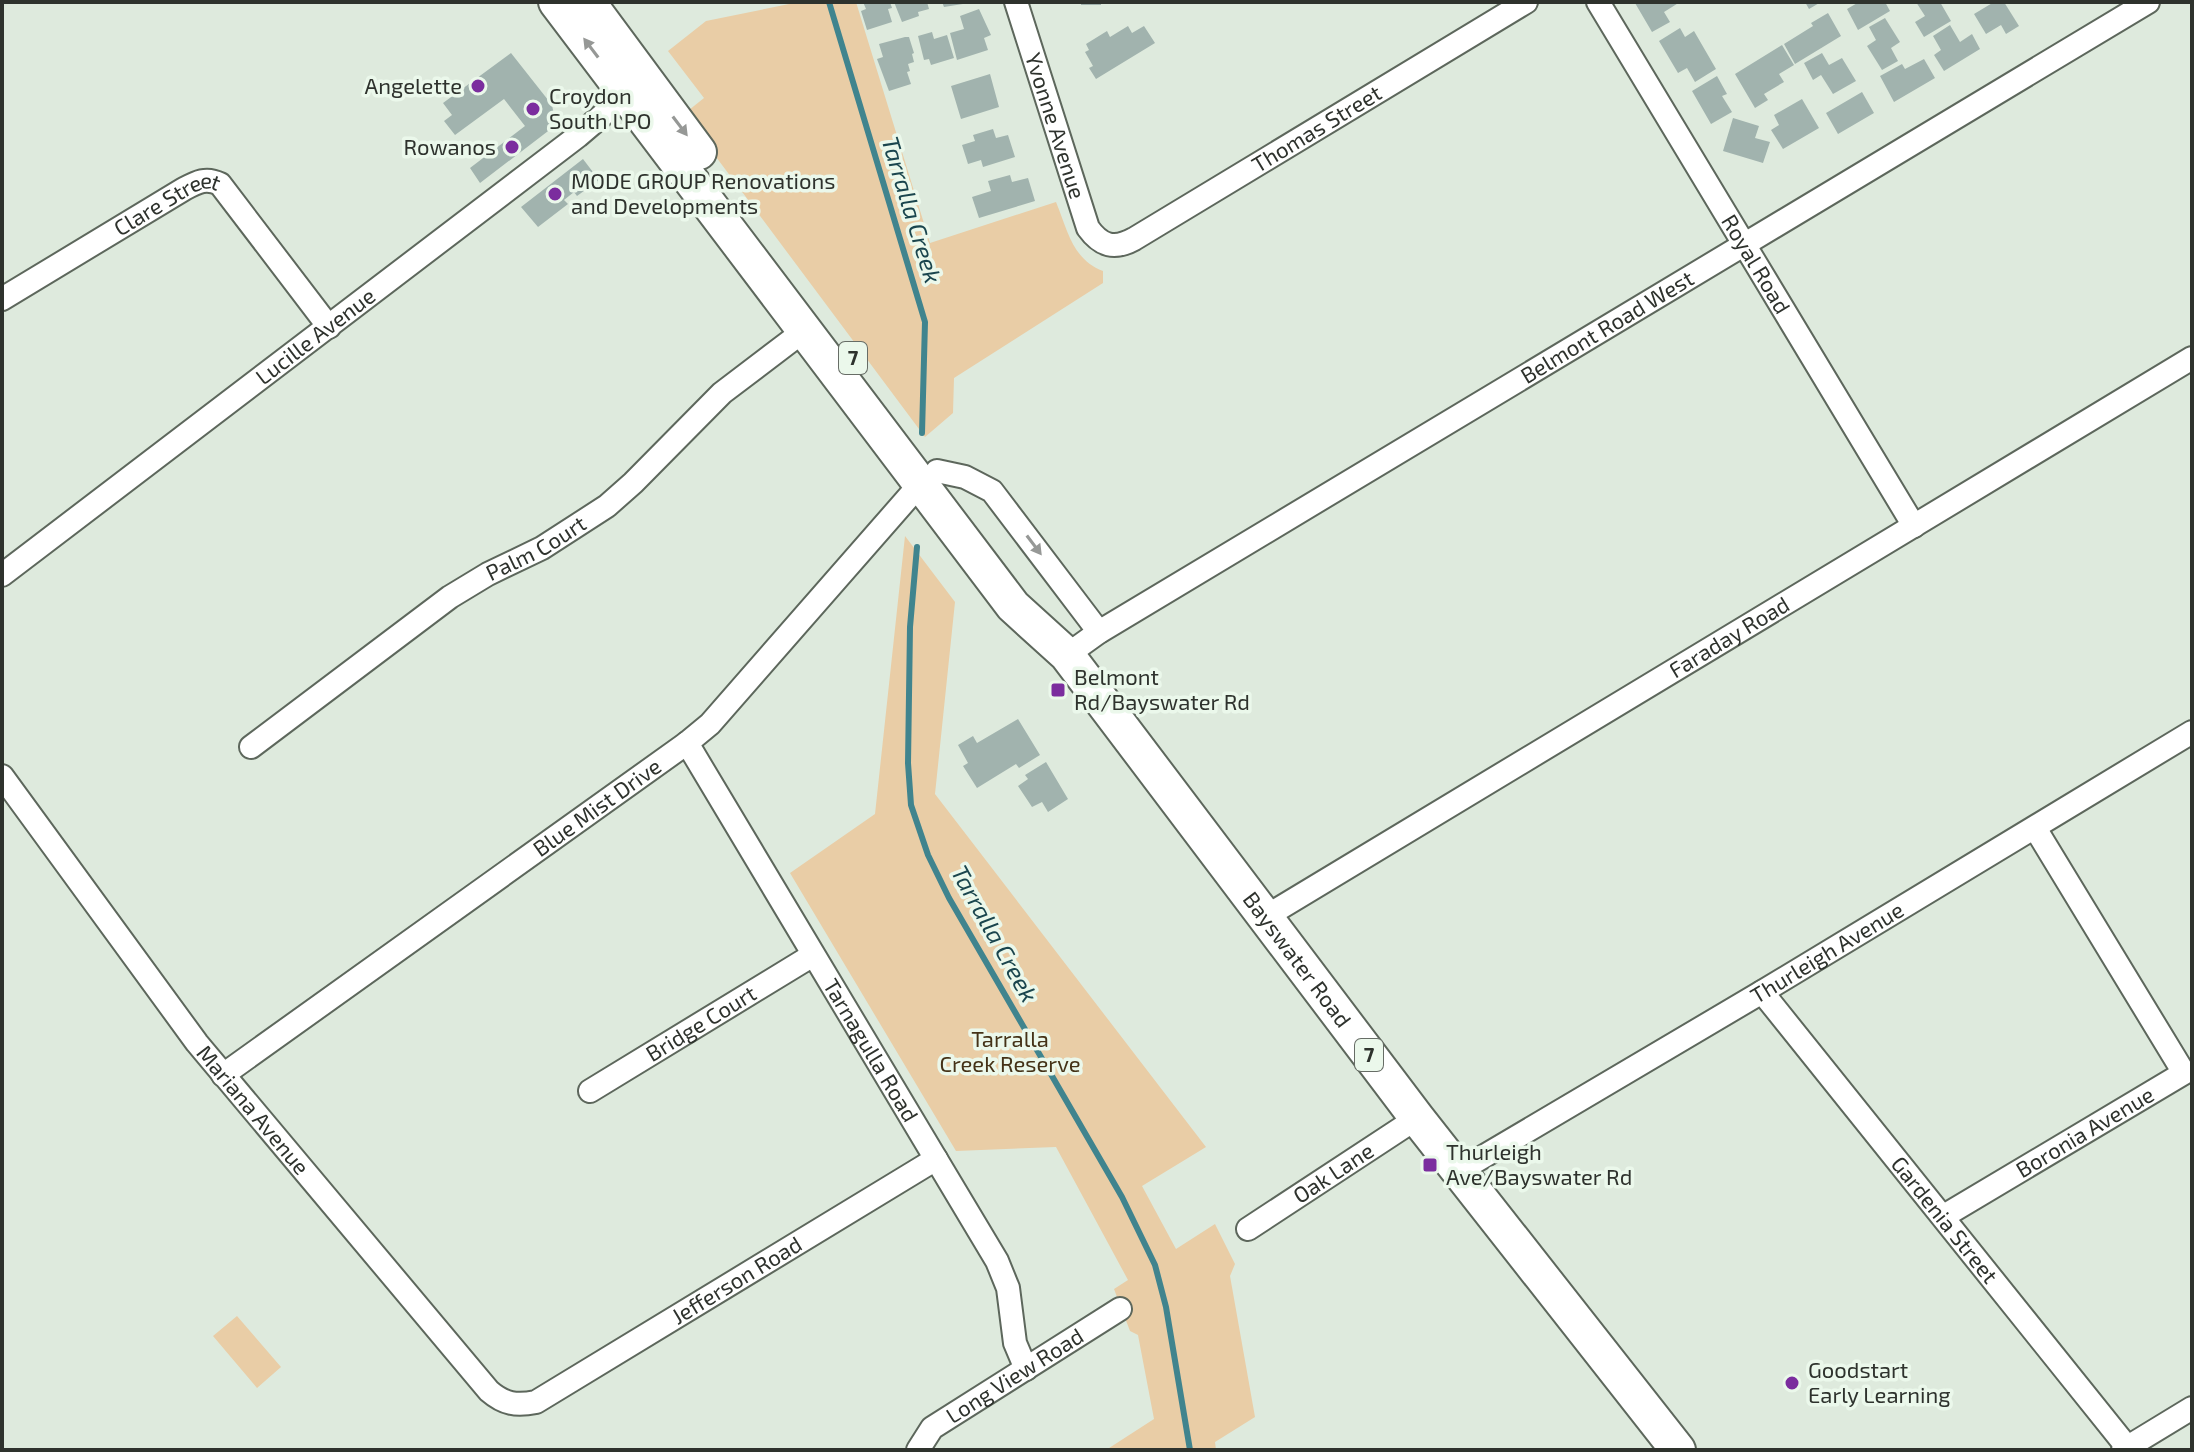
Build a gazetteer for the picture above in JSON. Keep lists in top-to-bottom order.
{
  "streets": {
    "main road": ["7", "Bayswater Road"],
    "street": [
      "Yvonne Avenue",
      "Thomas Street",
      "Clare Street",
      "Royal Road",
      "Belmont Road West",
      "Lucille Avenue",
      "Palm Court",
      "Faraday Road",
      "Blue Mist Drive",
      "Thurleigh Avenue",
      "Bridge Court",
      "Tarnagulla Road",
      "Mariana Avenue",
      "Boronia Avenue",
      "Oak Lane",
      "Gardenia Street",
      "Jefferson Road",
      "Long View Road"
    ]
  },
  "crossings": [
    ["Yvonne Avenue", "Thomas Street"],
    ["Clare Street", "Lucille Avenue"],
    ["Royal Road", "Belmont Road West"],
    ["Royal Road", "Faraday Road"],
    ["Belmont Road West", "Bayswater Road"],
    ["Lucille Avenue", "Bayswater Road"],
    ["Palm Court", "Bayswater Road"],
    ["Faraday Road", "Bayswater Road"],
    ["Blue Mist Drive", "Bayswater Road"],
    ["Blue Mist Drive", "Tarnagulla Road"],
    ["Blue Mist Drive", "Mariana Avenue"],
    ["Thurleigh Avenue", "Bayswater Road"],
    ["Thurleigh Avenue", "Boronia Avenue"],
    ["Thurleigh Avenue", "Gardenia Street"],
    ["Bayswater Road", "Oak Lane"],
    ["Bridge Court", "Tarnagulla Road"],
    ["Tarnagulla Road", "Jefferson Road"],
    ["Tarnagulla Road", "Long View Road"],
    ["Mariana Avenue", "Jefferson Road"],
    ["Boronia Avenue", "Gardenia Street"]
  ],
  "water": ["Tarralla Creek"],
  "parks": ["Tarralla Creek Reserve"],
  "places": {
    "other": [
      "Angelette",
      "Croydon South LPO",
      "Rowanos",
      "MODE GROUP Renovations and Developments",
      "Goodstart Early Learning"
    ],
    "transit": ["Belmont Rd/Bayswater Rd", "Thurleigh Ave/Bayswater Rd"]
  }
}
